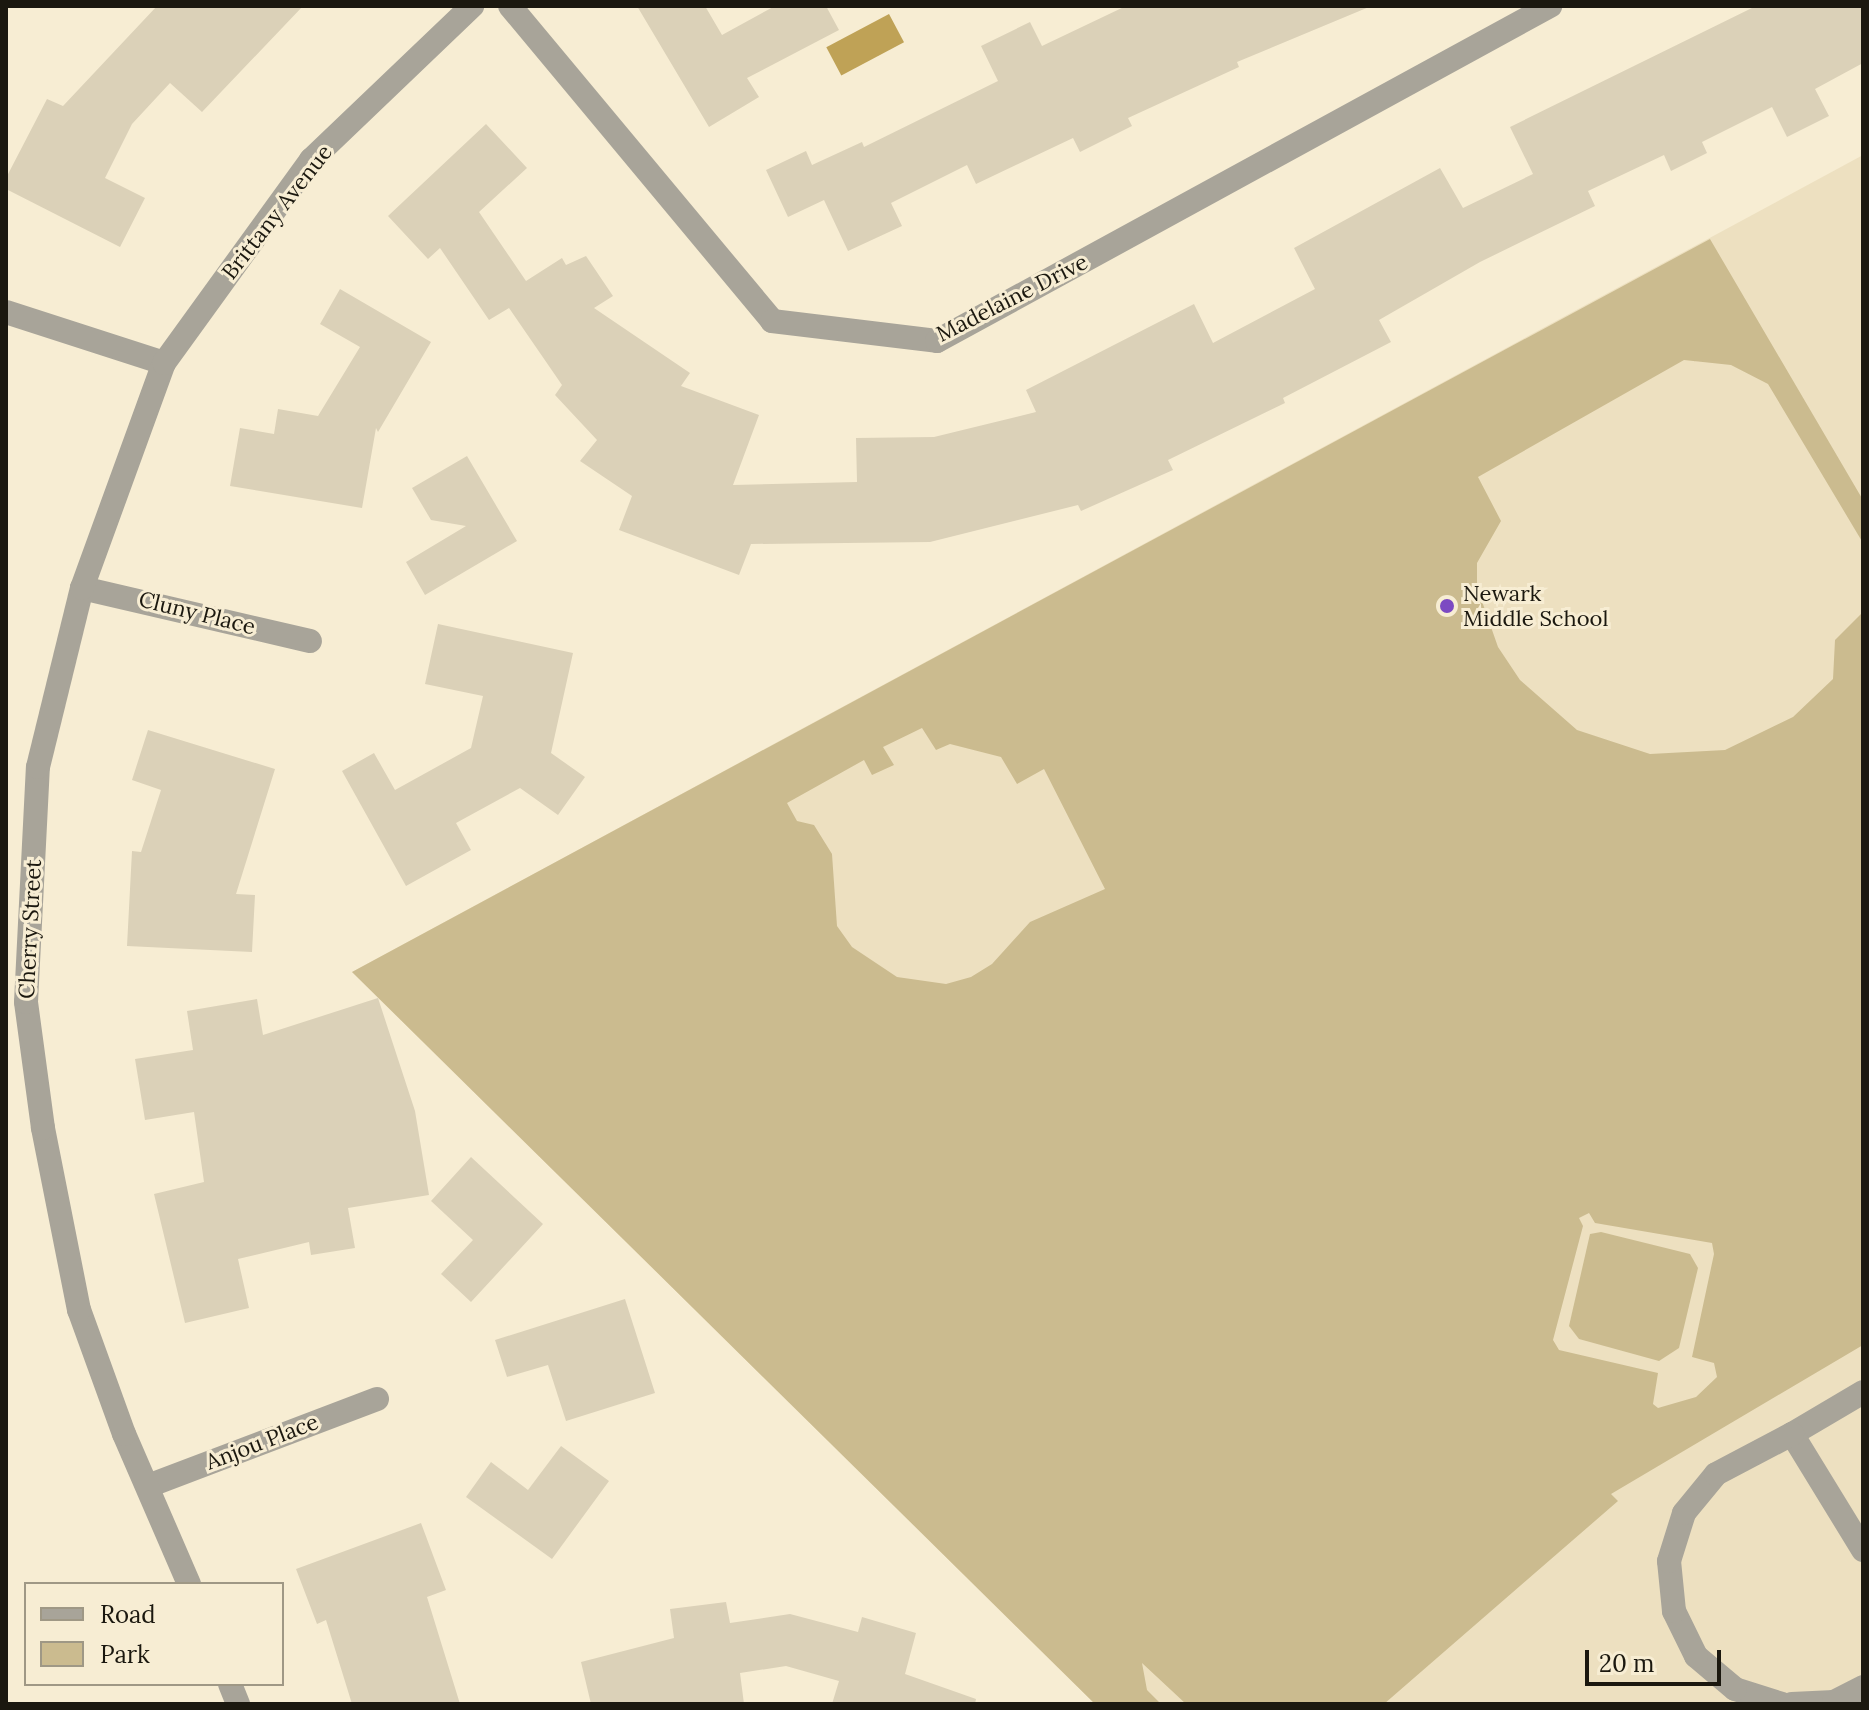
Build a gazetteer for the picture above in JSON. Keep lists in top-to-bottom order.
{
  "streets": {
    "street": [
      "Brittany Avenue",
      "Madelaine Drive",
      "Cluny Place",
      "Cherry Street",
      "Anjou Place"
    ]
  },
  "crossings": [
    ["Brittany Avenue", "Cherry Street"],
    ["Cluny Place", "Cherry Street"],
    ["Cherry Street", "Anjou Place"]
  ],
  "places": ["Newark Middle School"],
  "legend": ["Road", "Park"],
  "scale_bar": "20 m"
}
